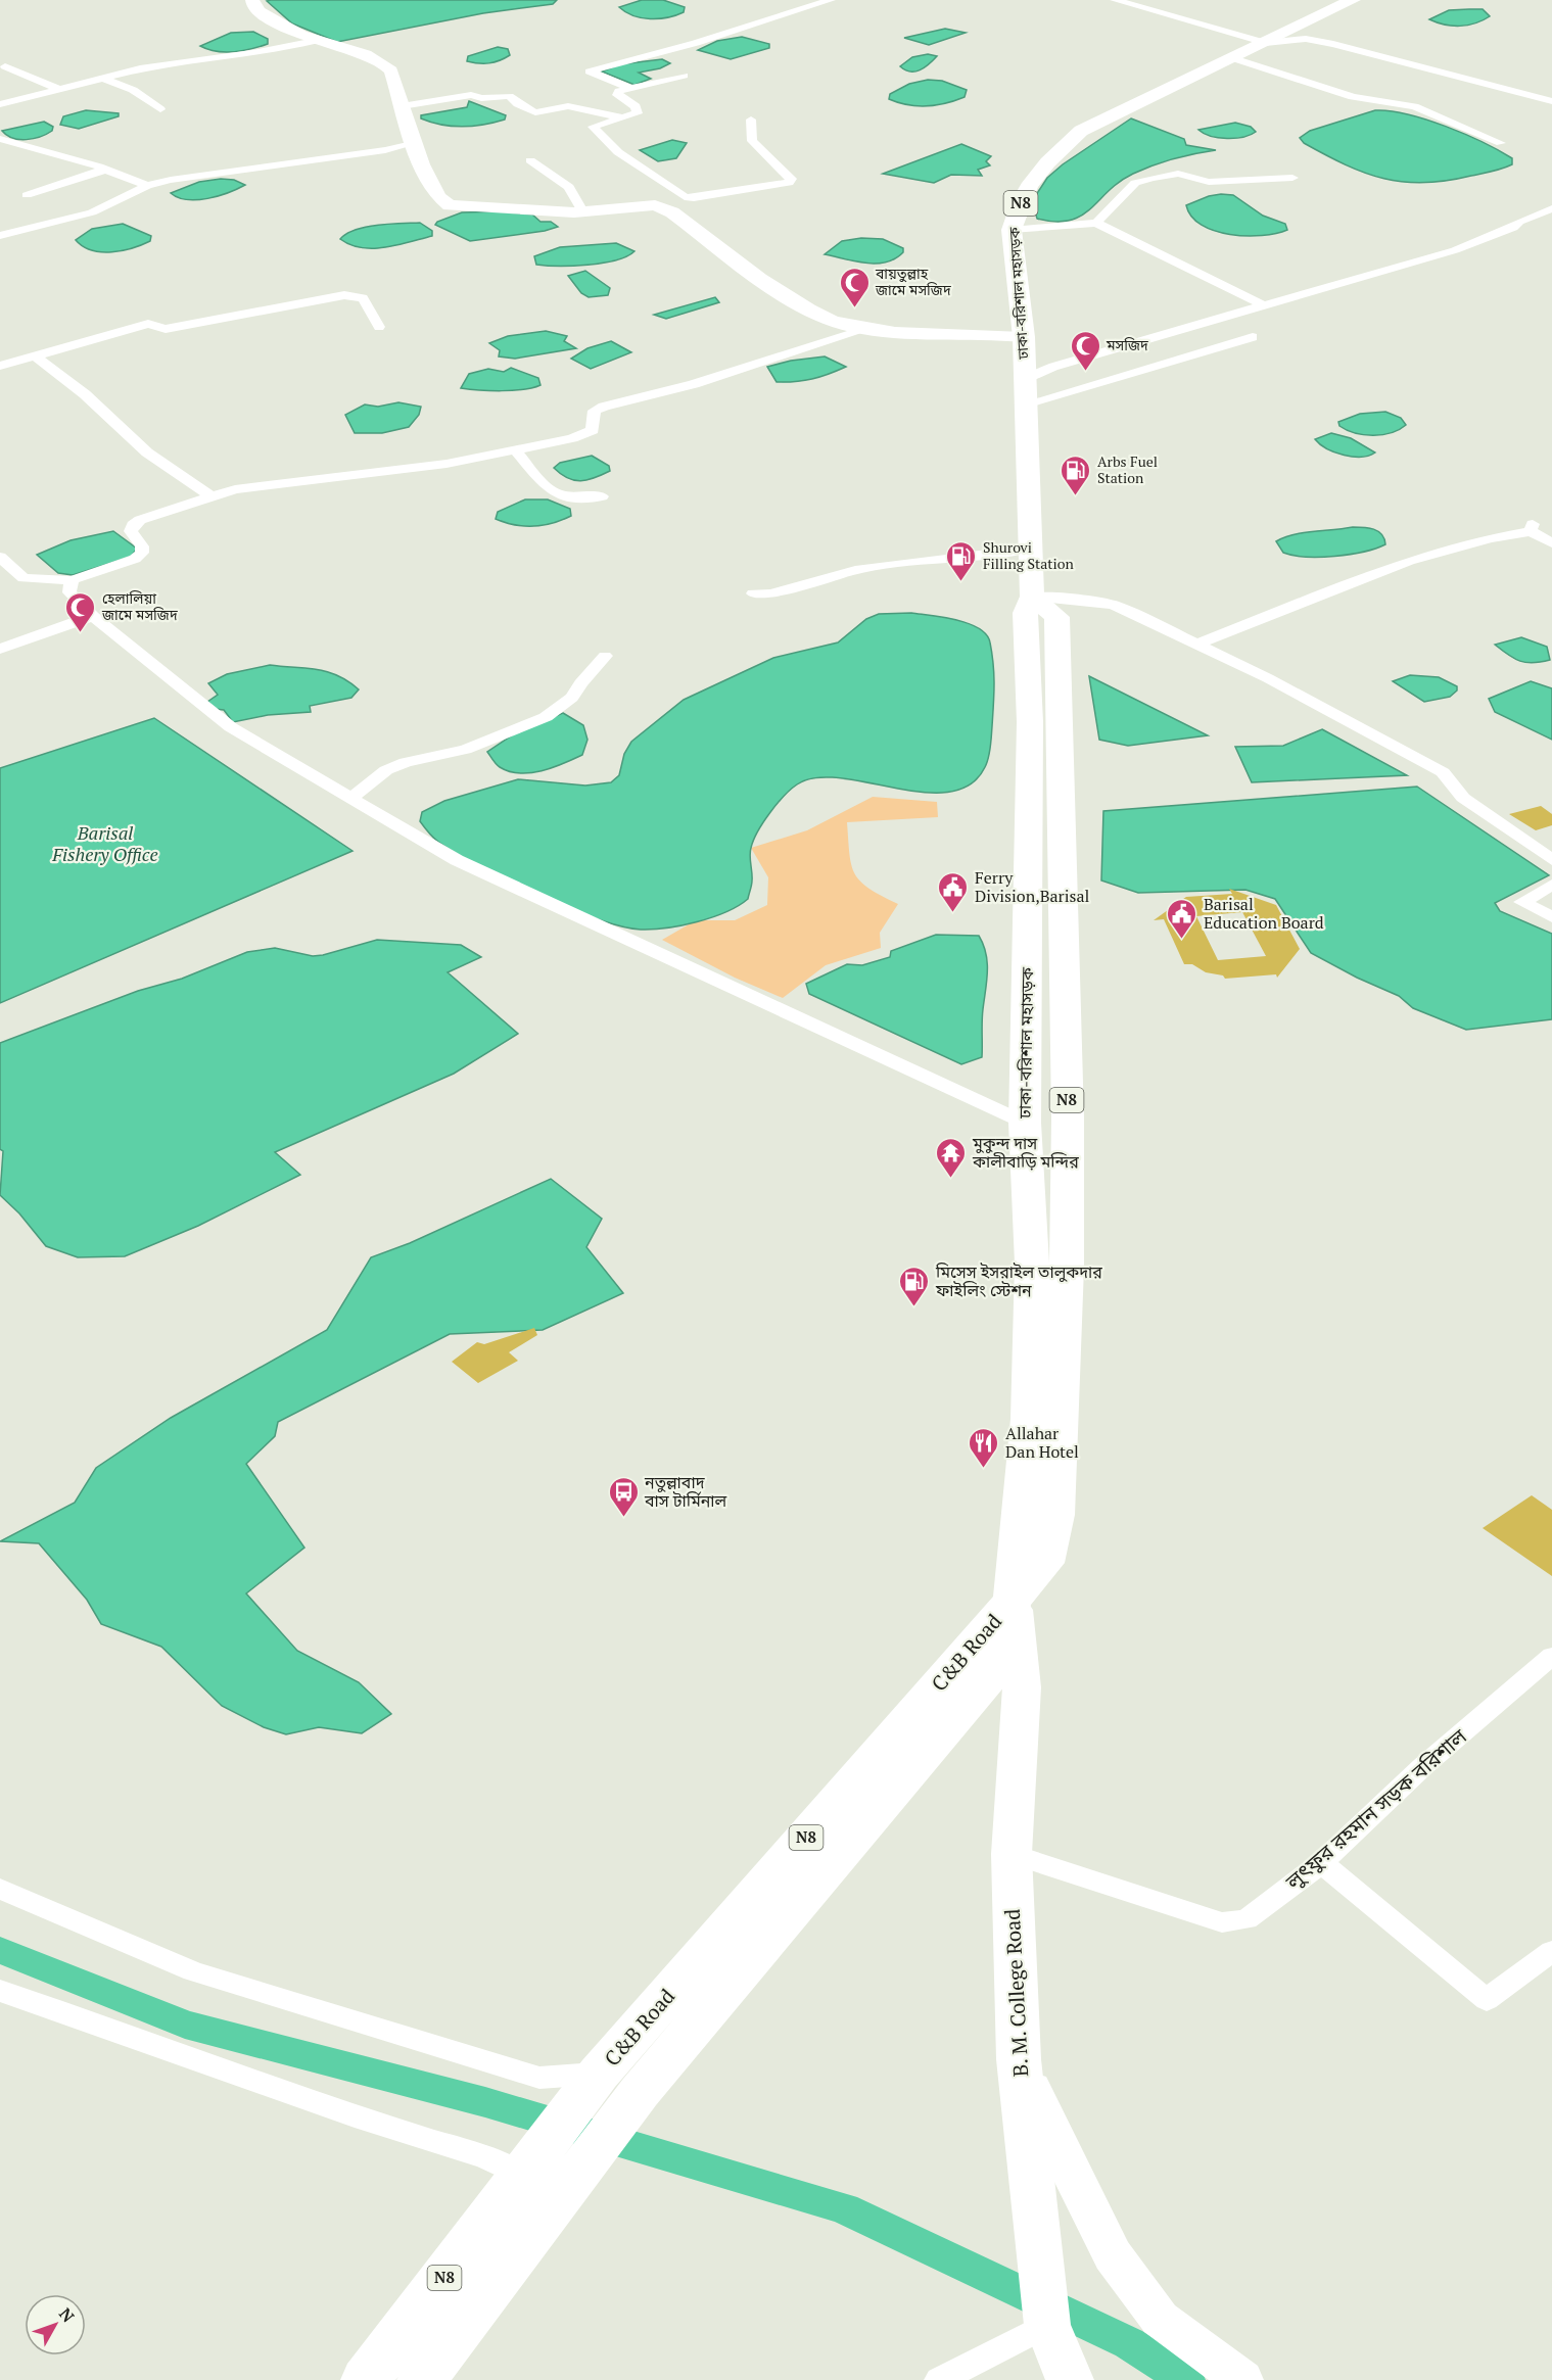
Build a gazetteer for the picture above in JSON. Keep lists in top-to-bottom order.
{
  "streets": {
    "highway": ["N8", "ঢাকা-বরিশাল মহাসড়ক", "C&B Road"],
    "main road": ["B. M. College Road"],
    "street": ["লুৎফুর রহমান সড়ক বরিশাল"]
  },
  "crossings": [
    ["N8", "ঢাকা-বরিশাল মহাসড়ক"],
    ["N8", "C&B Road"],
    ["N8", "B. M. College Road"],
    ["ঢাকা-বরিশাল মহাসড়ক", "C&B Road"],
    ["ঢাকা-বরিশাল মহাসড়ক", "B. M. College Road"],
    ["C&B Road", "B. M. College Road"],
    ["লুৎফুর রহমান সড়ক বরিশাল", "B. M. College Road"]
  ],
  "water": ["Barisal Fishery Office"],
  "places": {
    "mosque": ["বায়তুল্লাহ জামে মসজিদ", "মসজিদ", "হেলালিয়া জামে মসজিদ"],
    "fuel station": ["Arbs Fuel Station", "Shurovi Filling Station", "মিসেস ইসরাইল তালুকদার ফাইলিং স্টেশন"],
    "public building": ["Ferry Division,Barisal", "Barisal Education Board"],
    "temple": ["মুকুন্দ দাস কালীবাড়ি মন্দির"],
    "restaurant": ["Allahar Dan Hotel"],
    "bus stop": ["নতুল্লাবাদ বাস টার্মিনাল"]
  },
  "north": "top right"
}
